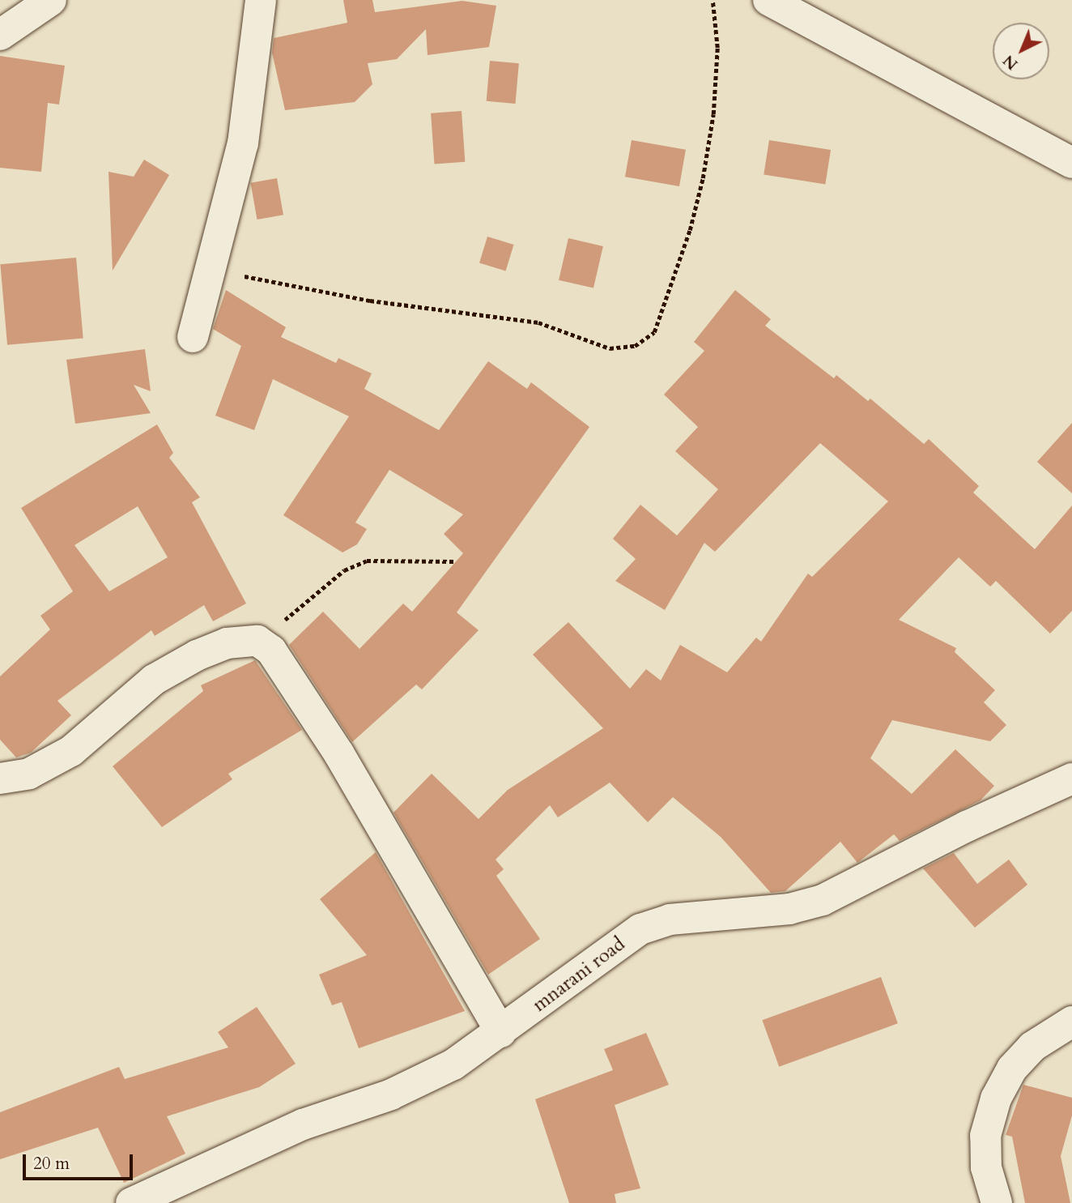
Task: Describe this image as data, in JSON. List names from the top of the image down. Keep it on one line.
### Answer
{"streets":{"street":["mnarani road"]},"scale_bar":"20 m","north":"bottom left"}
